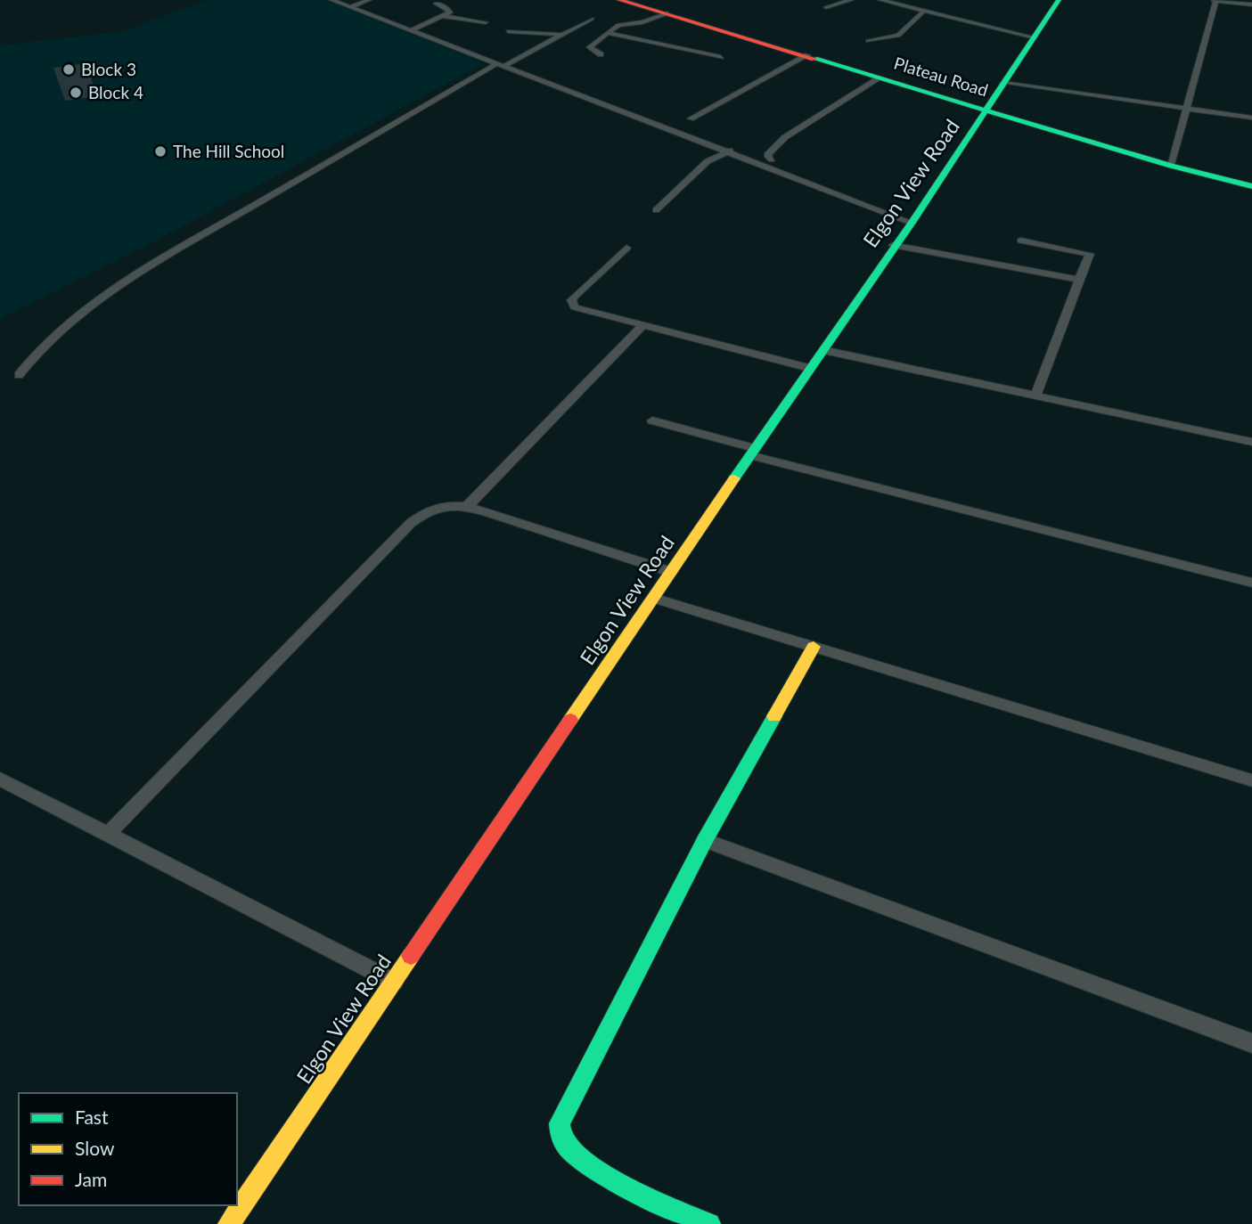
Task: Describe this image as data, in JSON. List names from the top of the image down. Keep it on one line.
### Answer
{"streets":{"street":["Plateau Road","Elgon View Road"]},"crossings":[["Plateau Road","Elgon View Road"]],"places":["Block 3","Block 4","The Hill School"],"legend":["Fast","Slow","Jam"]}
